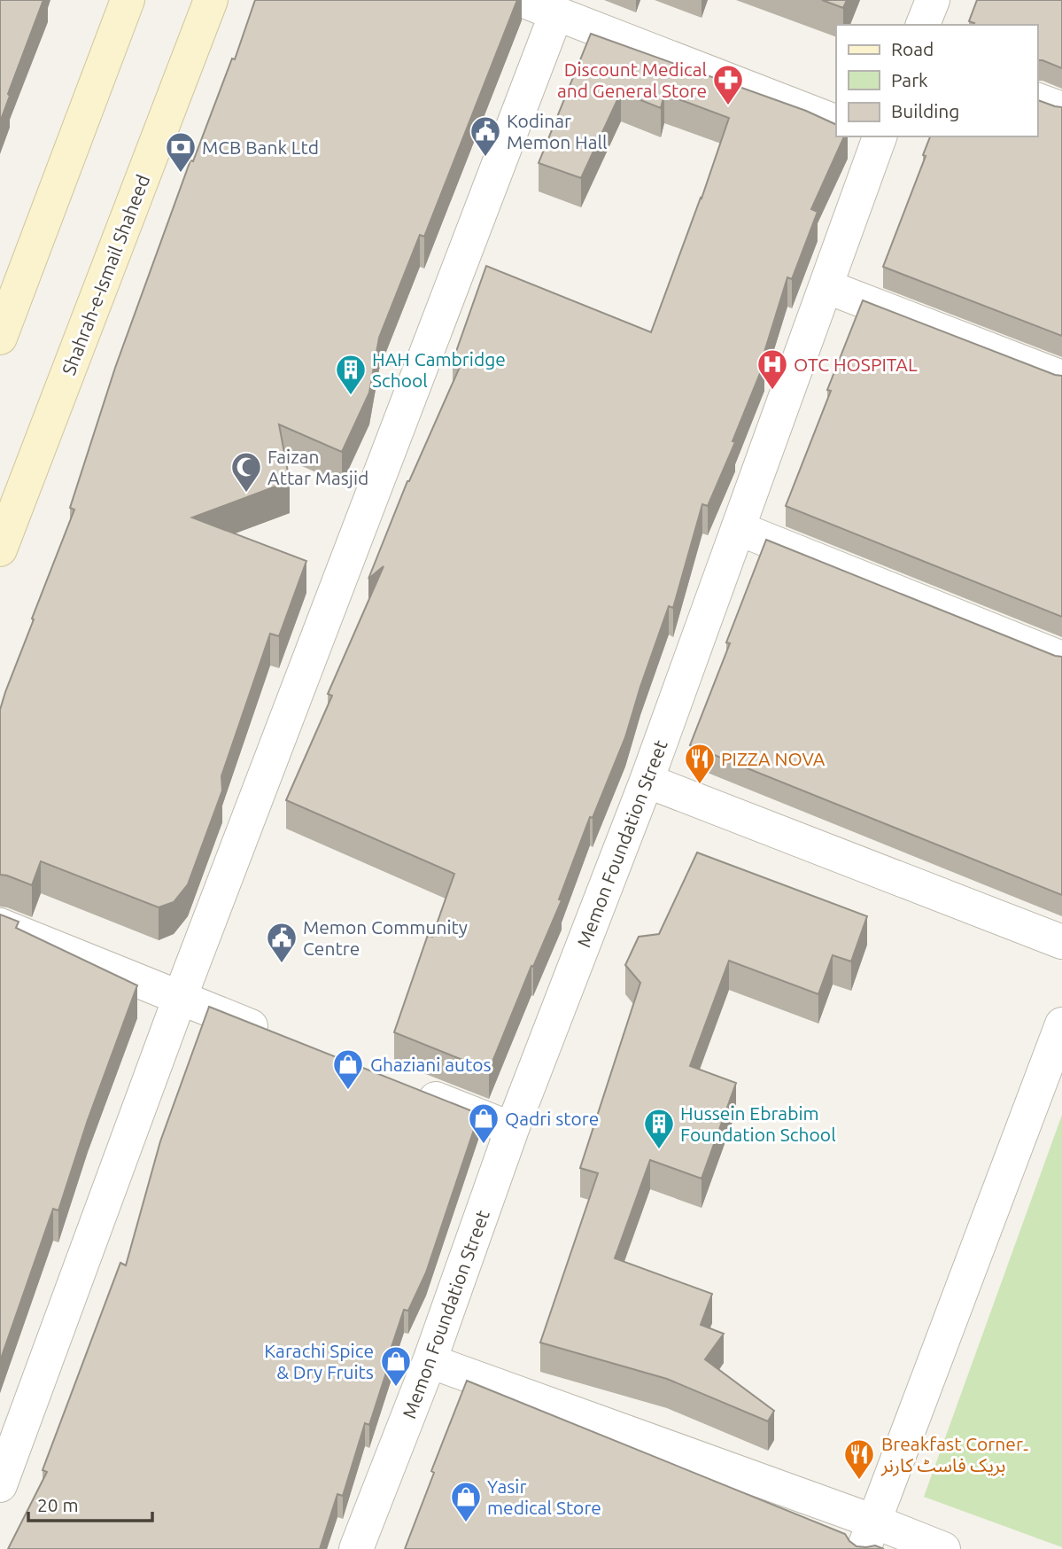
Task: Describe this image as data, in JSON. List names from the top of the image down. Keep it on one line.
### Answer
{"streets":{"main road":["Shahrah-e-Ismail Shaheed"],"street":["Memon Foundation Street"]},"places":{"pharmacy":["Discount Medical and General Store"],"public building":["Kodinar Memon Hall","Memon Community Centre"],"bank":["MCB Bank Ltd"],"hospital":["OTC HOSPITAL"],"building":["HAH Cambridge School","Hussein Ebrabim Foundation School"],"mosque":["Faizan Attar Masjid"],"restaurant":["PIZZA NOVA","Breakfast Corner۔ بریک فاسٹ کارنر"],"shop":["Ghaziani autos","Qadri store","Karachi Spice & Dry Fruits","Yasir medical Store"]},"legend":["Road","Park","Building"],"scale_bar":"20 m"}
